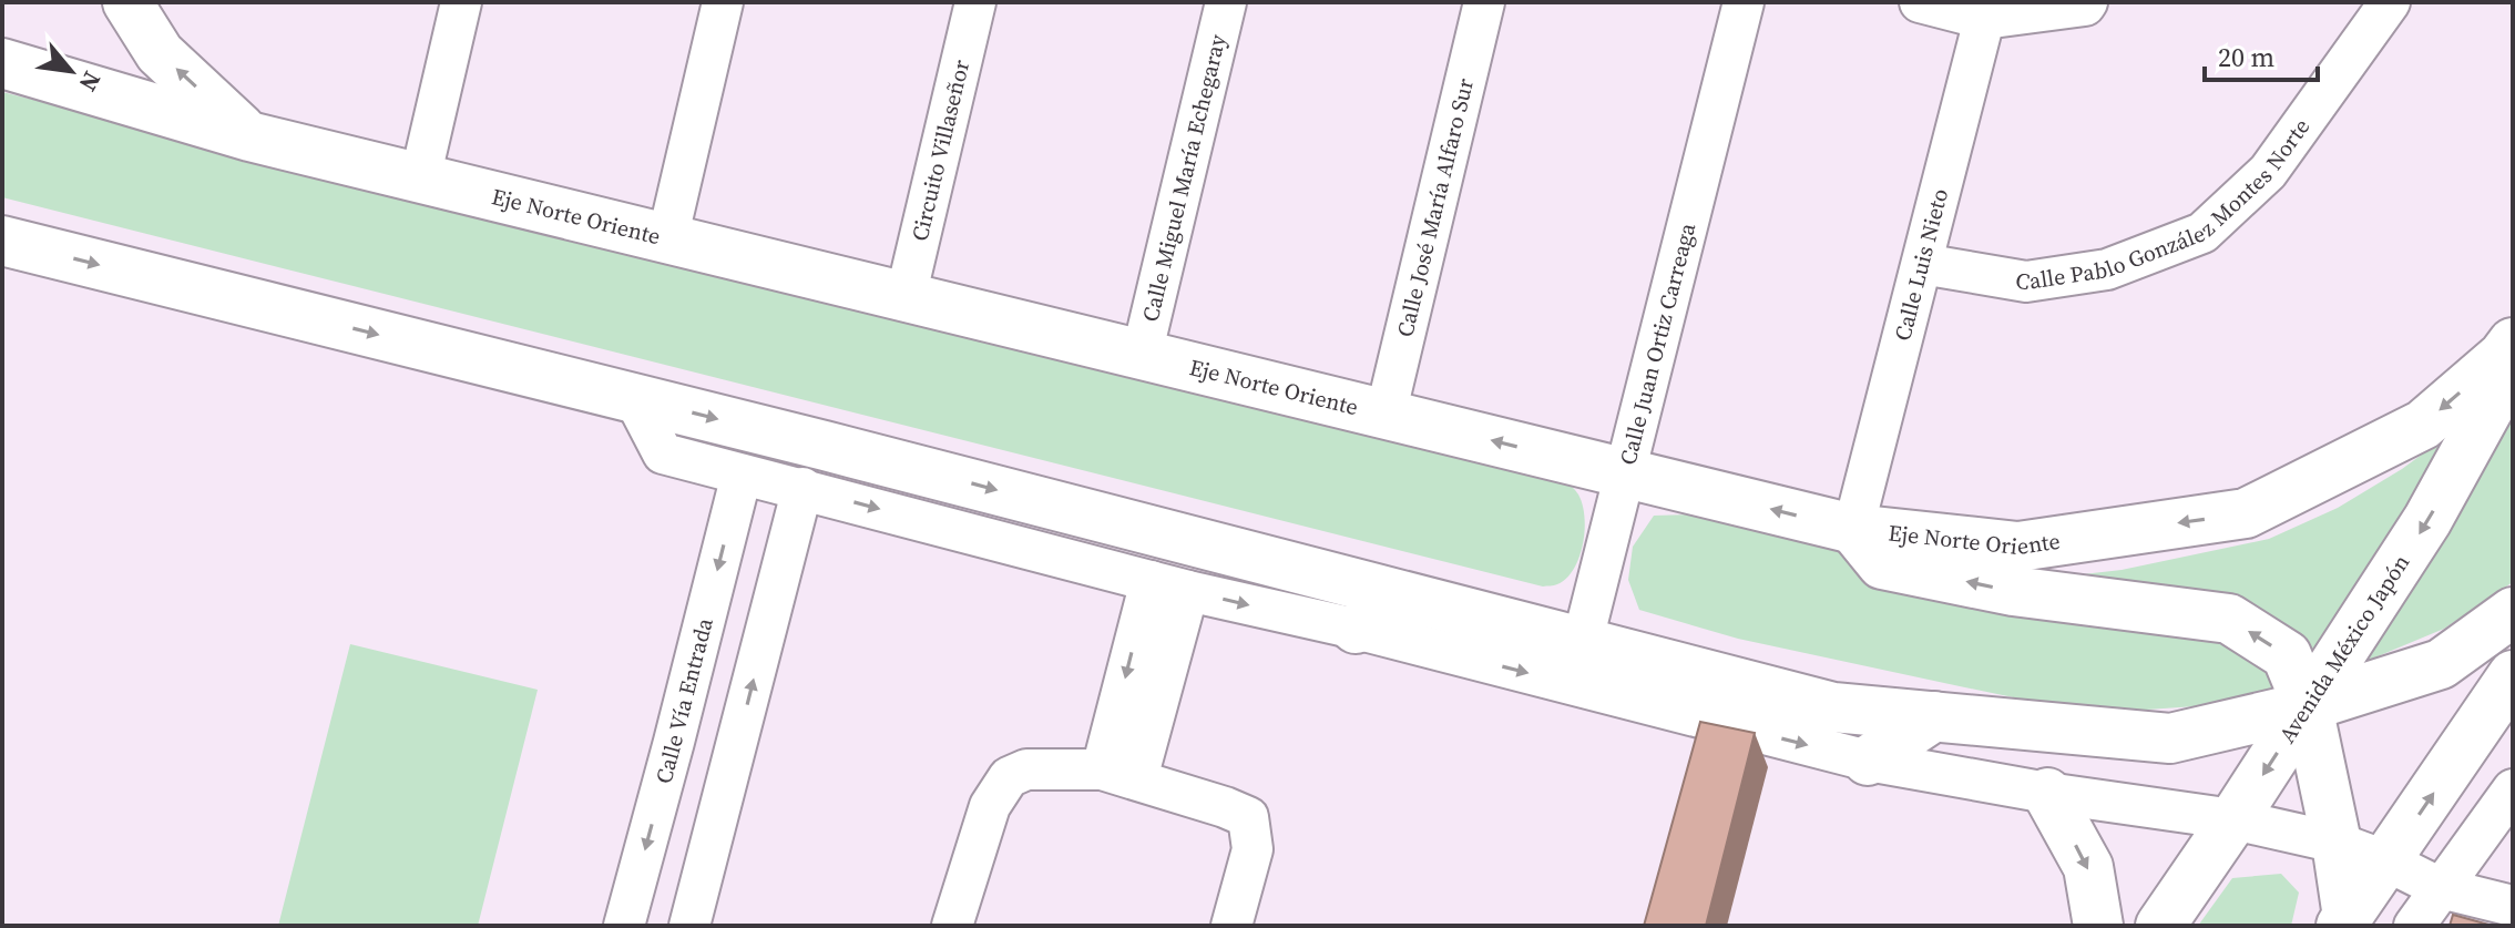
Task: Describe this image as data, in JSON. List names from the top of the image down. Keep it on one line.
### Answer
{"streets":{"main road":["Eje Norte Oriente","Avenida México Japón"],"street":["Circuito Villaseñor","Calle Miguel María Echegaray","Calle Pablo González Montes Norte","Calle José María Alfaro Sur","Calle Luis Nieto","Calle Juan Ortiz Carreaga","Calle Vía Entrada"]},"crossings":[["Circuito Villaseñor","Eje Norte Oriente"],["Calle Miguel María Echegaray","Eje Norte Oriente"],["Calle Pablo González Montes Norte","Calle Luis Nieto"],["Calle José María Alfaro Sur","Eje Norte Oriente"],["Eje Norte Oriente","Calle Luis Nieto"],["Eje Norte Oriente","Calle Juan Ortiz Carreaga"]],"scale_bar":"20 m","north":"bottom right"}
